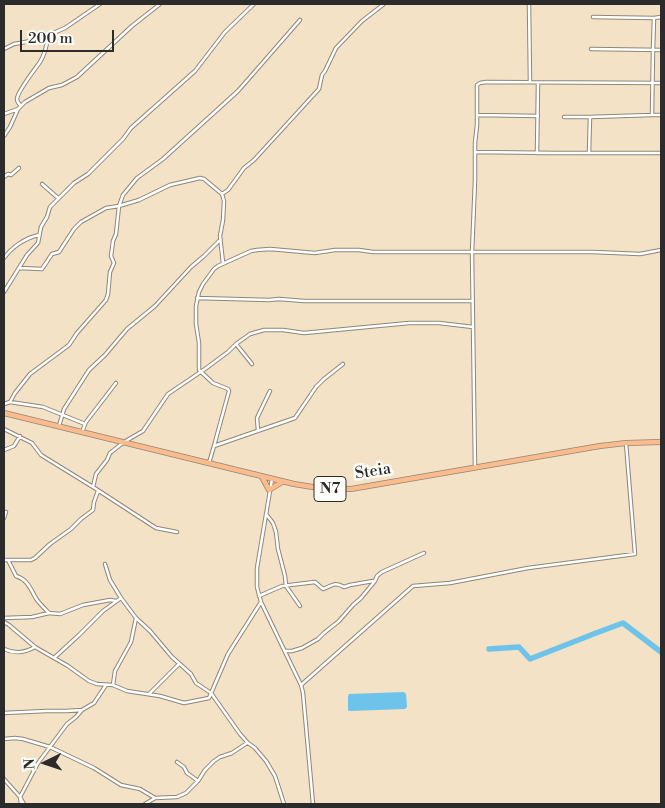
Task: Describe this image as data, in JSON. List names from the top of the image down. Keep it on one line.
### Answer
{"streets":{"main road":["Steia","N7"]},"scale_bar":"200 m","north":"left"}
